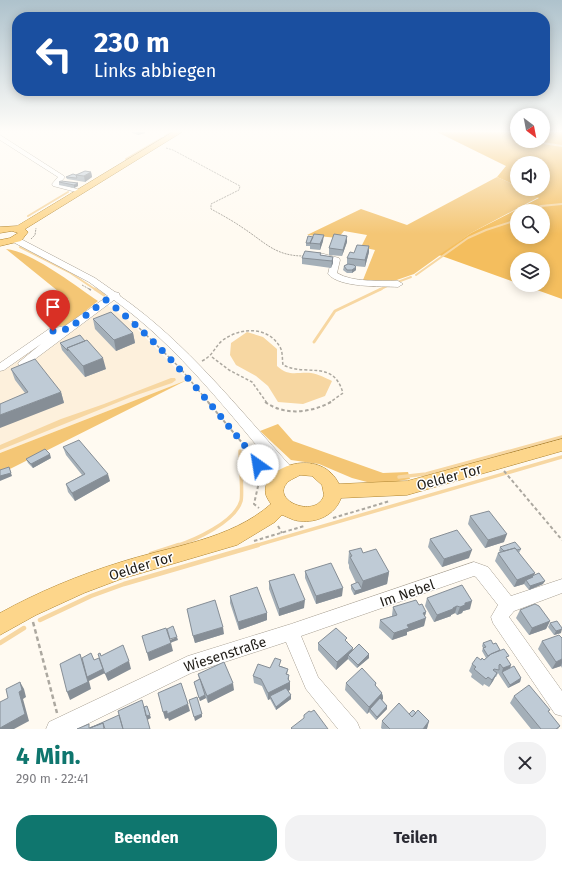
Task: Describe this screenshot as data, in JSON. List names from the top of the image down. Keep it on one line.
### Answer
{"streets":{"main road":["Oelder Tor"],"street":["Im Nebel","Wiesenstraße"]},"crossings":[["Im Nebel","Wiesenstraße"]],"north":"bottom right","page":{"turn":["230 m","Links abbiegen"],"heading":["4 Min.","290 m · 22:41"],"buttons":["Beenden","Teilen"]}}
